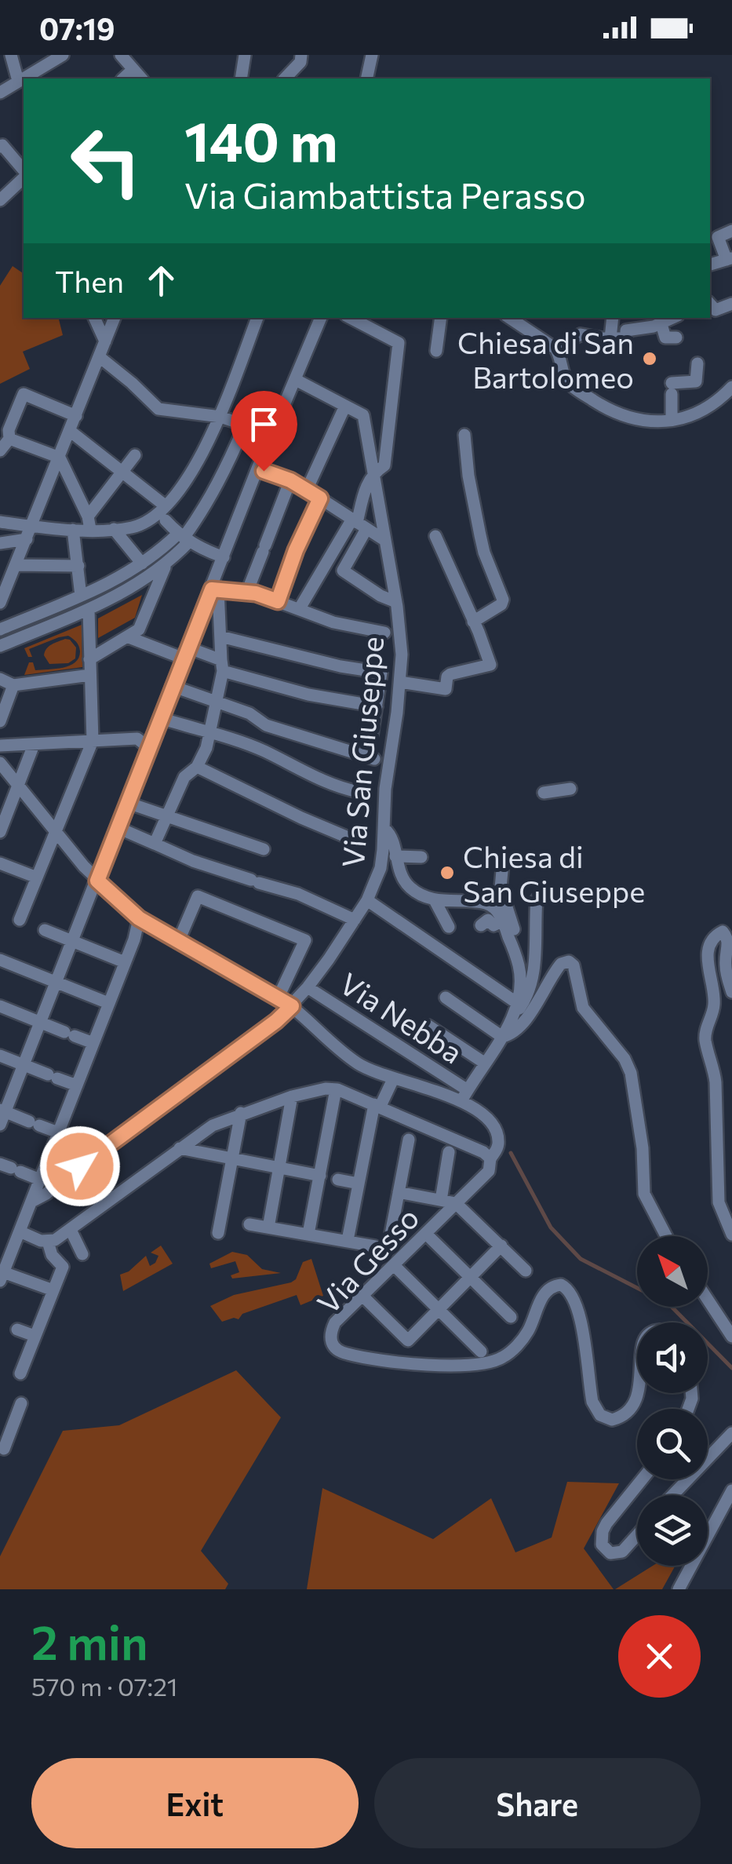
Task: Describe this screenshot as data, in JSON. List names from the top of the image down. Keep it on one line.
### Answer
{"streets":{"street":["Via San Giuseppe","Via Nebba","Via Gesso"]},"crossings":[["Via San Giuseppe","Via Nebba"]],"places":["Chiesa di San Bartolomeo","Chiesa di San Giuseppe"],"north":"top left","page":{"status":"07:19","turn":["140 m","Via Giambattista Perasso"],"then":"Then","heading":["2 min","570 m · 07:21"],"buttons":["Exit","Share"]}}
